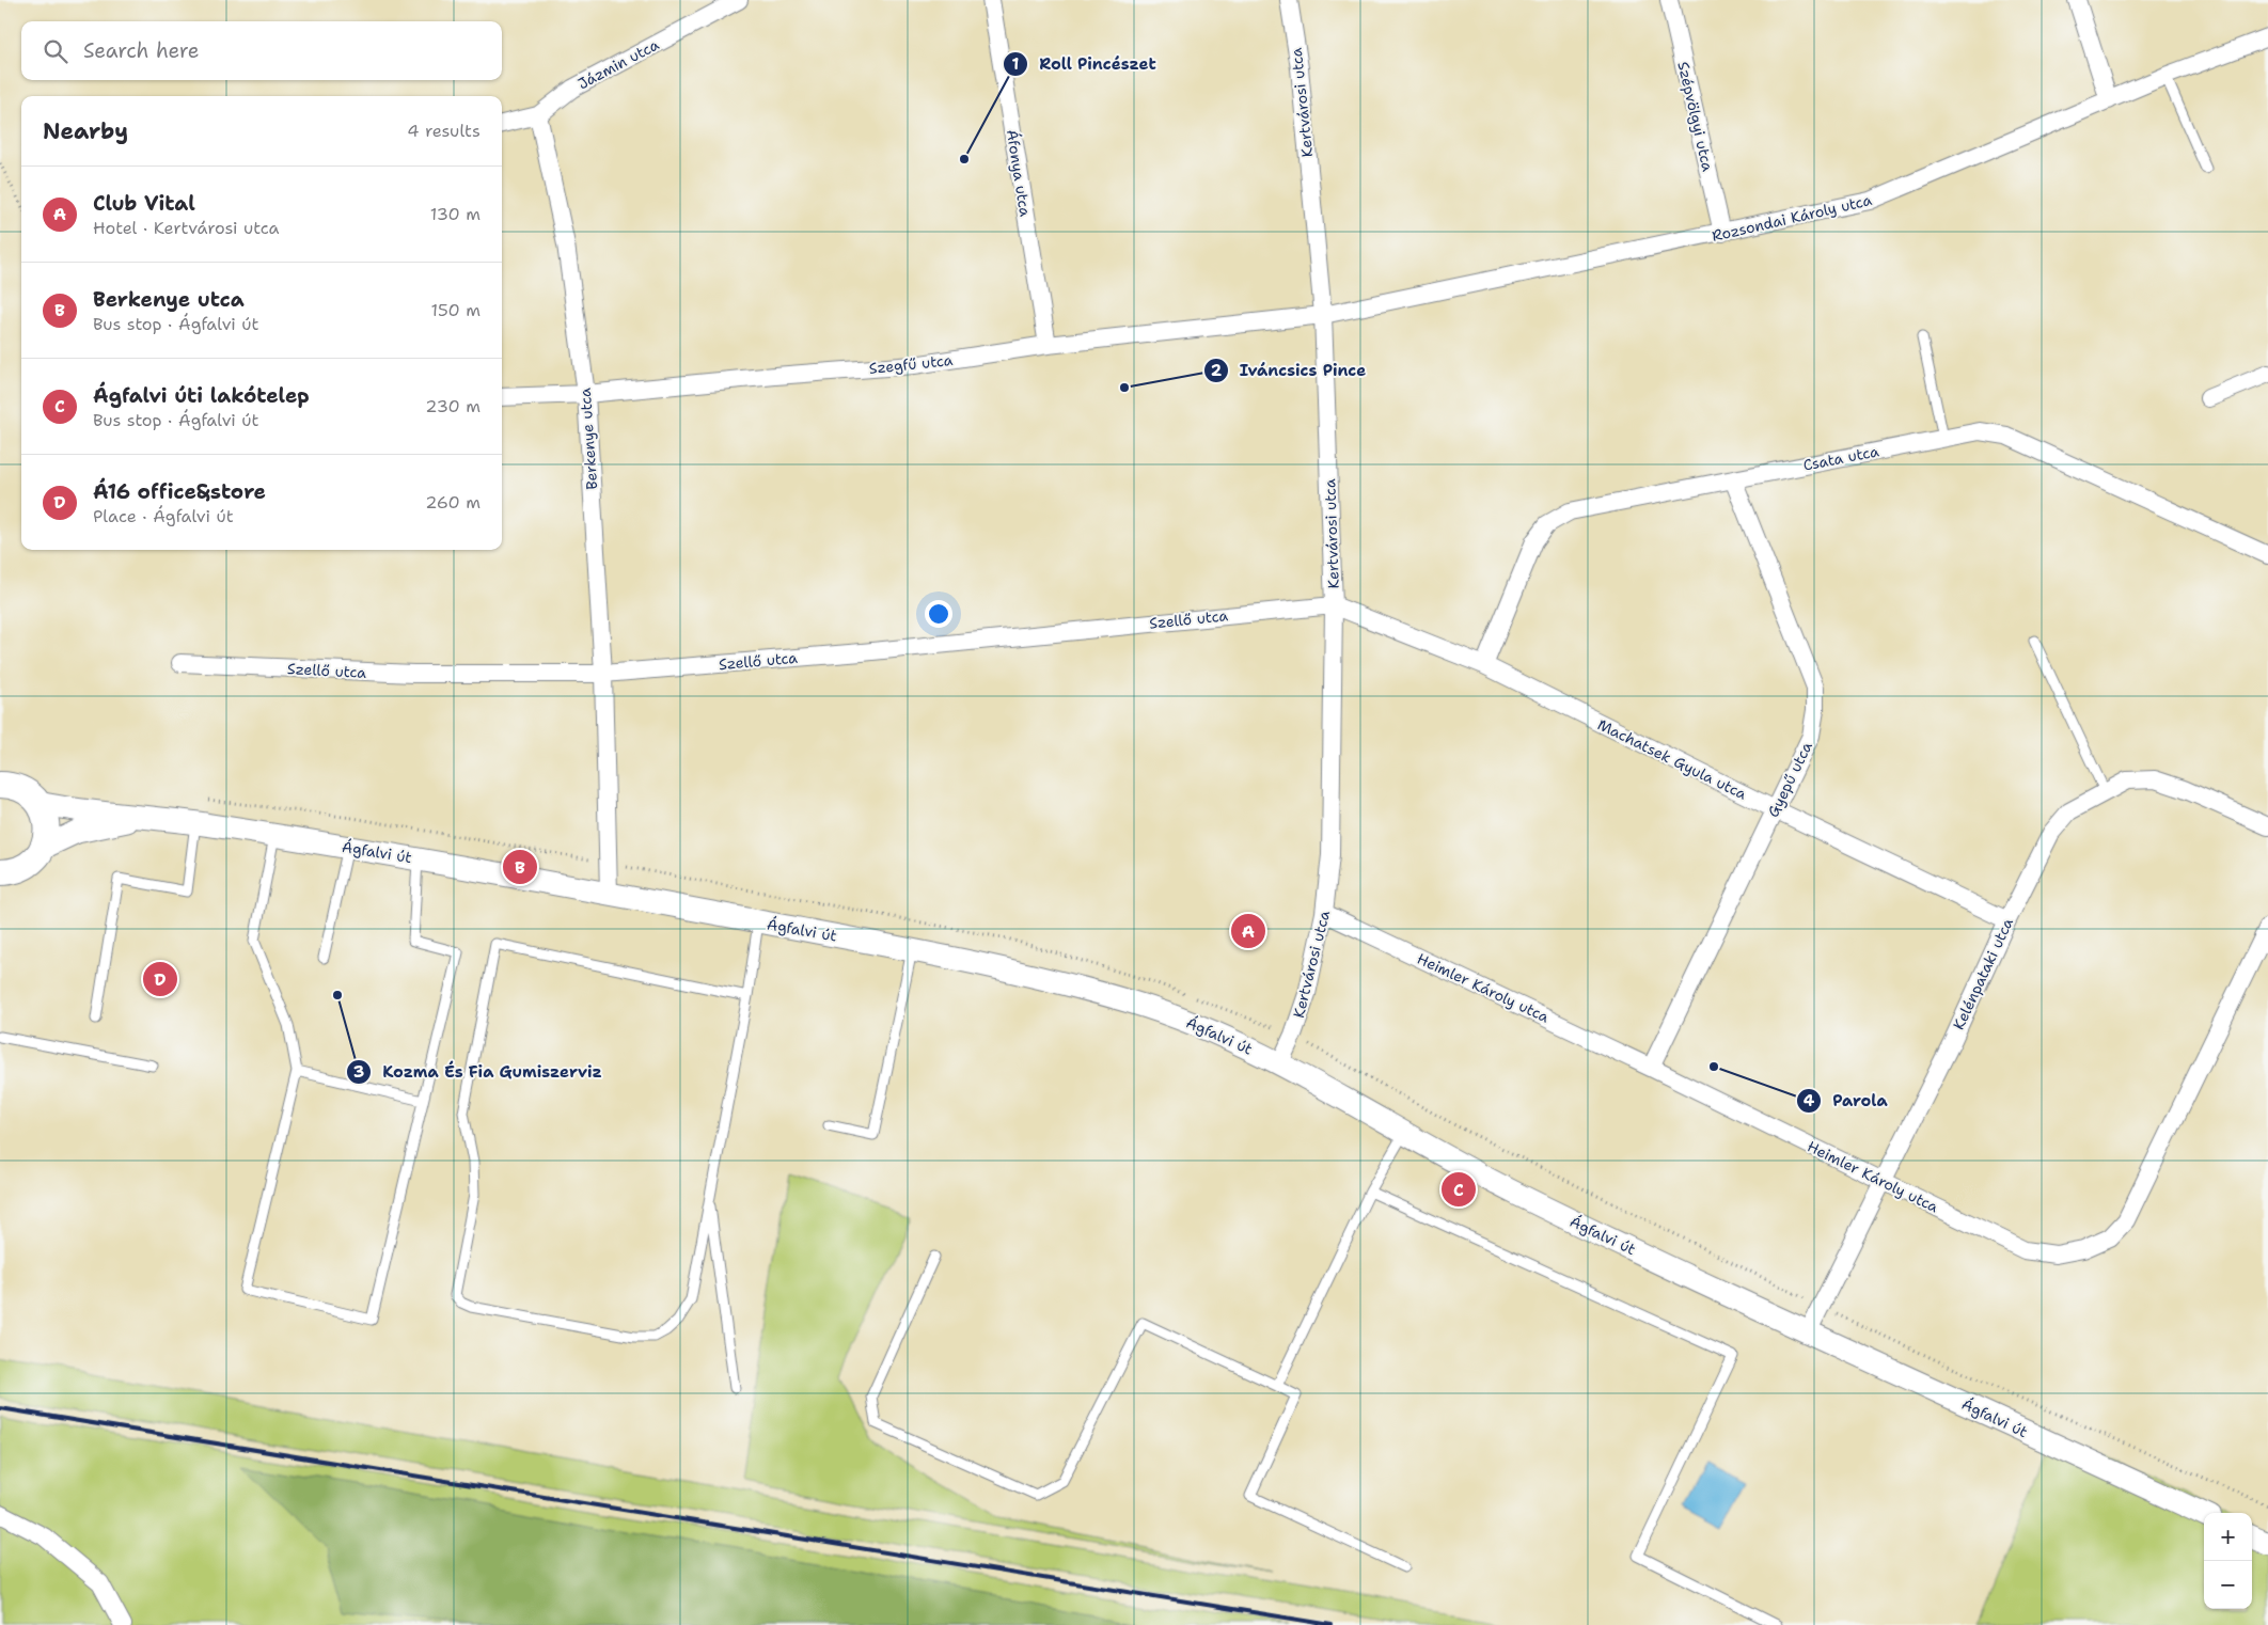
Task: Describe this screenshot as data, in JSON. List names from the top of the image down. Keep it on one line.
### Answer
{"streets":{"street":["Jázmin utca","Kertvárosi utca","Szépvölgyi utca","Áfonya utca","Rozsondai Károly utca","Szegfű utca","Berkenye utca","Csata utca","Szellő utca","Machatsek Gyula utca","Gyepű utca","Ágfalvi út","Kelénpataki utca","Heimler Károly utca"]},"crossings":[["Jázmin utca","Berkenye utca"],["Kertvárosi utca","Rozsondai Károly utca"],["Kertvárosi utca","Szegfű utca"],["Kertvárosi utca","Szellő utca"],["Kertvárosi utca","Machatsek Gyula utca"],["Kertvárosi utca","Ágfalvi út"],["Kertvárosi utca","Heimler Károly utca"],["Szépvölgyi utca","Rozsondai Károly utca"],["Áfonya utca","Szegfű utca"],["Rozsondai Károly utca","Szegfű utca"],["Szegfű utca","Berkenye utca"],["Berkenye utca","Szellő utca"],["Berkenye utca","Ágfalvi út"],["Csata utca","Machatsek Gyula utca"],["Csata utca","Gyepű utca"],["Szellő utca","Machatsek Gyula utca"],["Machatsek Gyula utca","Gyepű utca"],["Machatsek Gyula utca","Kelénpataki utca"],["Gyepű utca","Heimler Károly utca"],["Ágfalvi út","Kelénpataki utca"],["Kelénpataki utca","Heimler Károly utca"]],"places":["Roll Pincészet","Iváncsics Pince","Kozma És Fia Gumiszerviz","Parola"],"page":{"search":"Search here","heading":["Nearby","4 results"],"list":[{"mark":"A","name":"Club Vital","note":"Hotel · Kertvárosi utca","value":"130 m"},{"mark":"B","name":"Berkenye utca","note":"Bus stop · Ágfalvi út","value":"150 m"},{"mark":"C","name":"Ágfalvi úti lakótelep","note":"Bus stop · Ágfalvi út","value":"230 m"},{"mark":"D","name":"Á16 office&store","note":"Place · Ágfalvi út","value":"260 m"}],"pins":["B","A","D","C"],"map_buttons":["+","−"]}}
